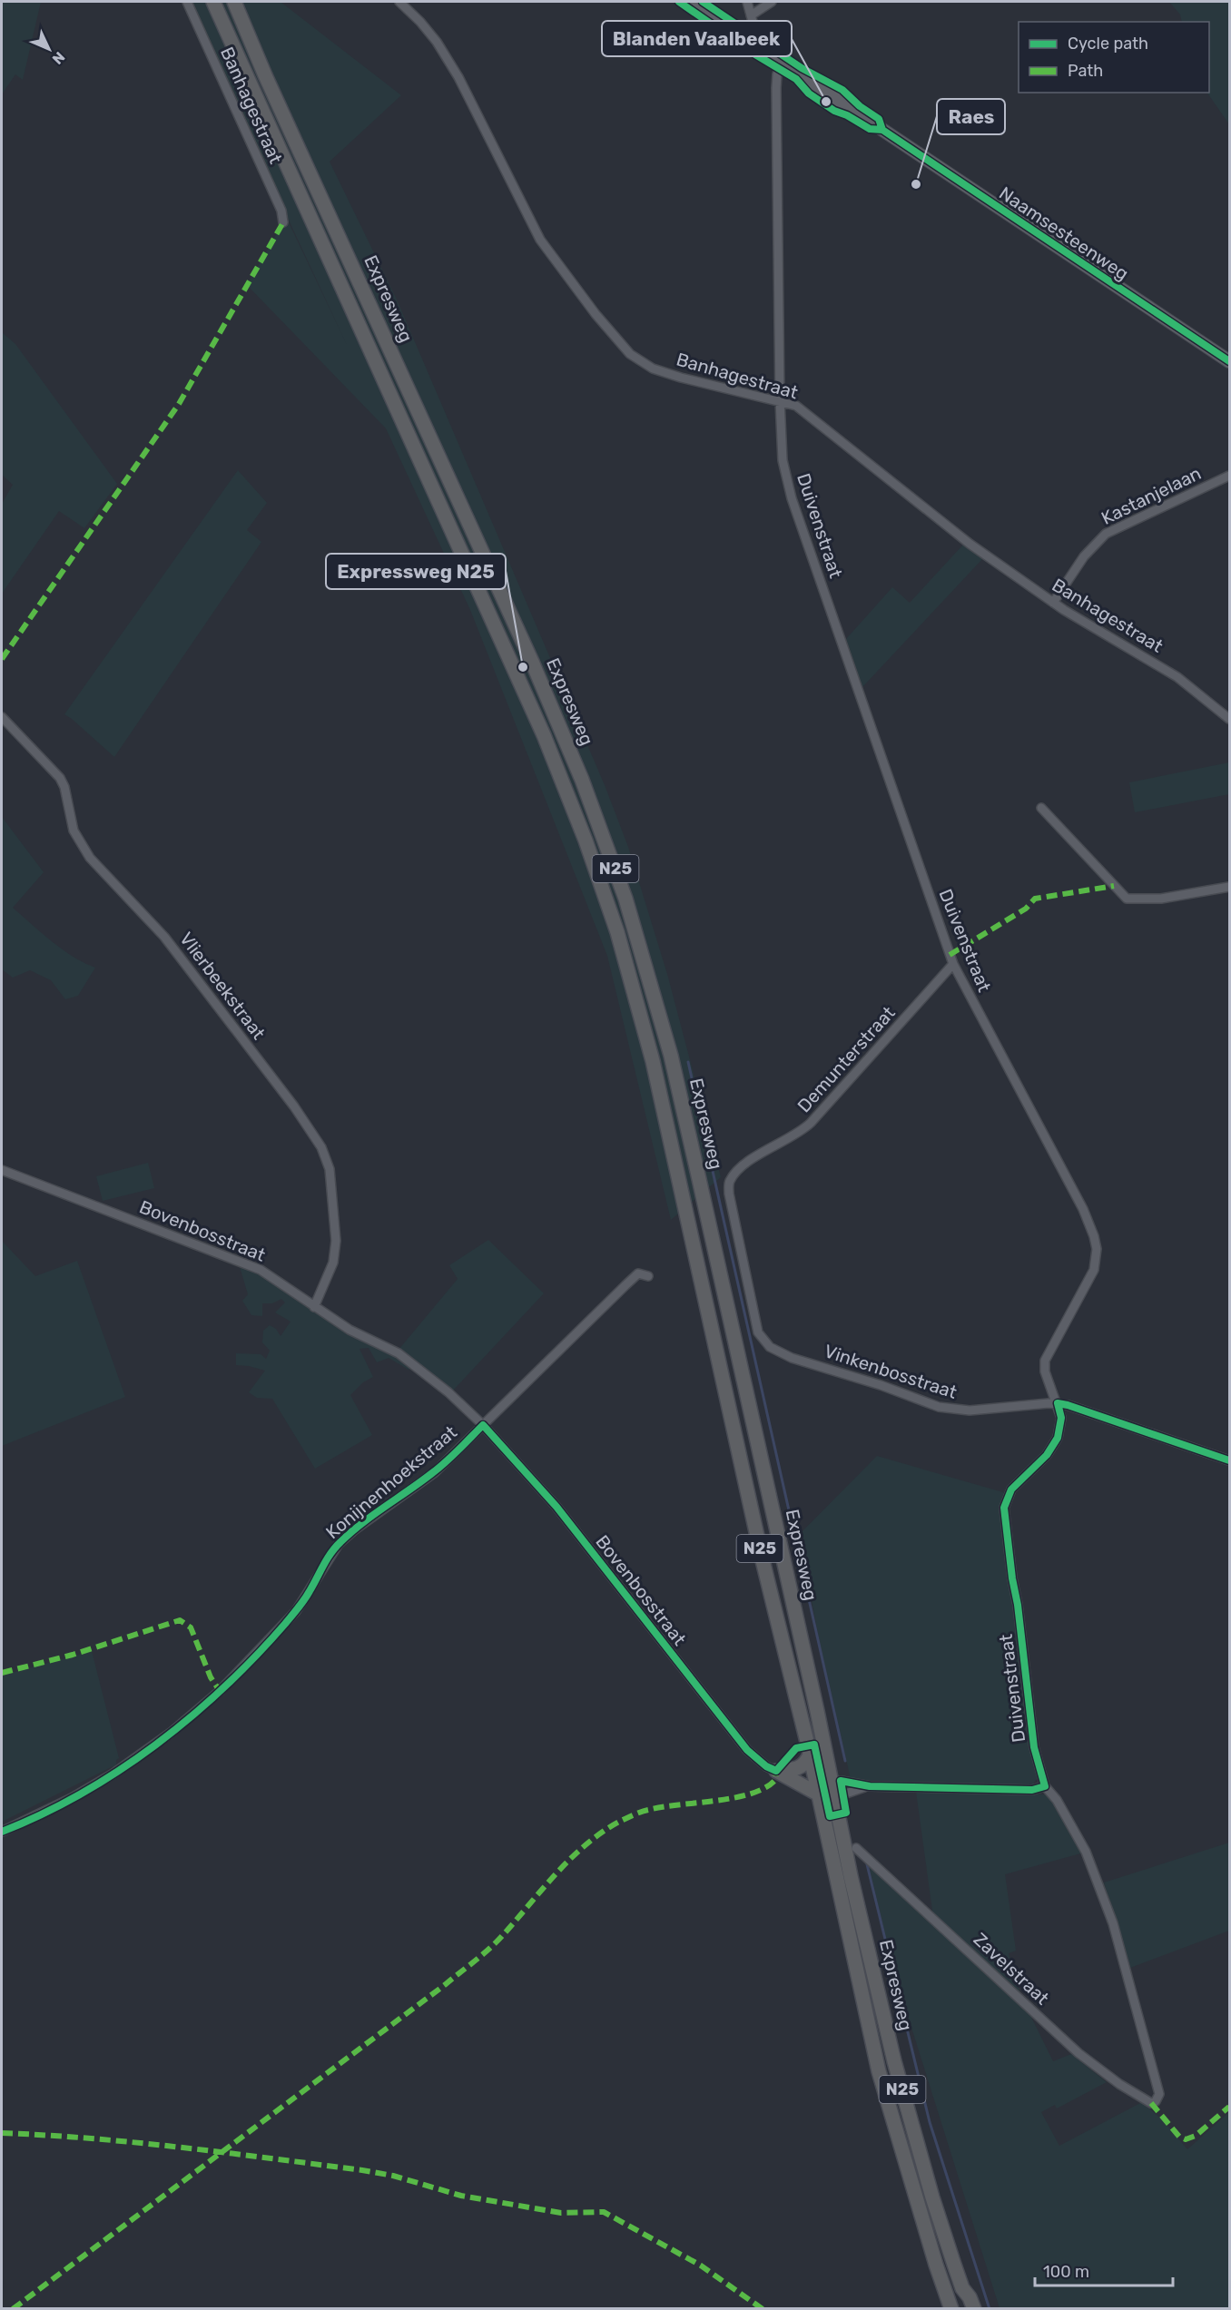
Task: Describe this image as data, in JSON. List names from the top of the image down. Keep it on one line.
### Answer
{"streets":{"highway":["Expresweg","N25"],"main road":["Naamsesteenweg"],"street":["Banhagestraat","Kastanjelaan","Duivenstraat","Vlierbeekstraat","Demunterstraat","Bovenbosstraat","Vinkenbosstraat","Konijnenhoekstraat","Zavelstraat"]},"crossings":[["Banhagestraat","Kastanjelaan"],["Banhagestraat","Duivenstraat"],["Naamsesteenweg","Duivenstraat"],["Duivenstraat","Demunterstraat"],["Duivenstraat","Vinkenbosstraat"],["Duivenstraat","Zavelstraat"],["Vlierbeekstraat","Bovenbosstraat"],["Demunterstraat","Vinkenbosstraat"],["Bovenbosstraat","Konijnenhoekstraat"]],"places":["Blanden Vaalbeek","Raes","Expressweg N25"],"legend":["Cycle path","Path"],"scale_bar":"100 m","north":"bottom right"}
